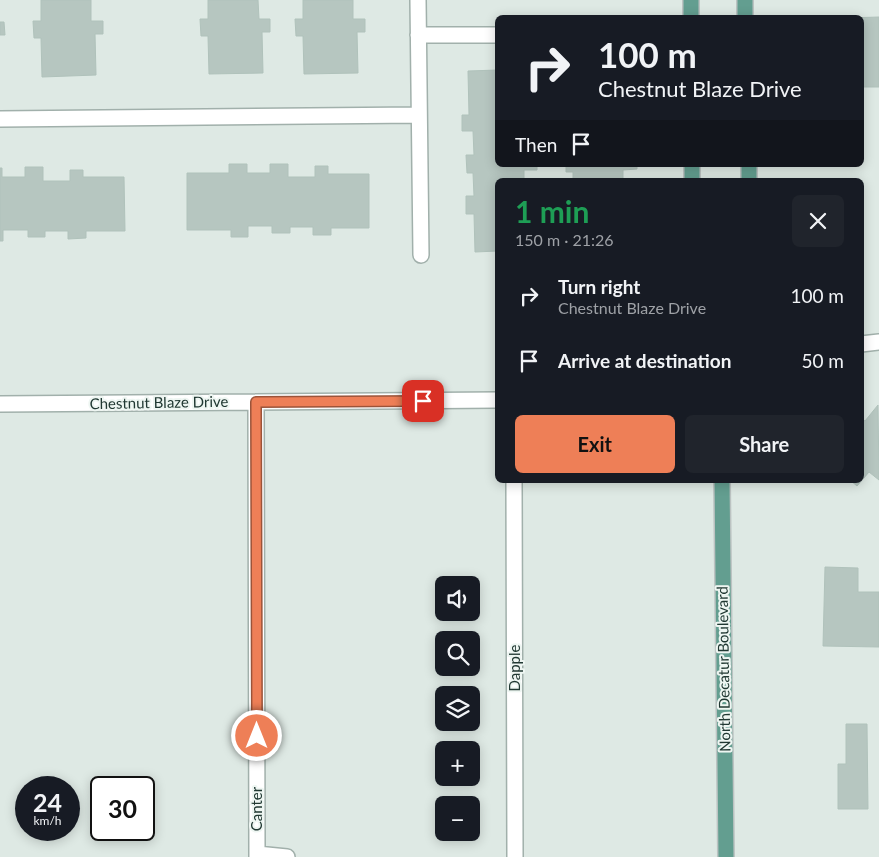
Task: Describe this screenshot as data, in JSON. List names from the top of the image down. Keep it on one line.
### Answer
{"streets":{"main road":["North Decatur Boulevard"],"street":["Chestnut Blaze Drive","Dapple","Canter"]},"crossings":[["Chestnut Blaze Drive","Canter"]],"page":{"turn":["100 m","Chestnut Blaze Drive"],"then":"Then","heading":["1 min","150 m · 21:26"],"list":[{"name":"Turn right","note":"Chestnut Blaze Drive","value":"100 m"},{"name":"Arrive at destination","value":"50 m"}],"buttons":["Exit","Share"],"map_buttons":["+","−"],"speed":"24 km/h","limit":"30"}}
